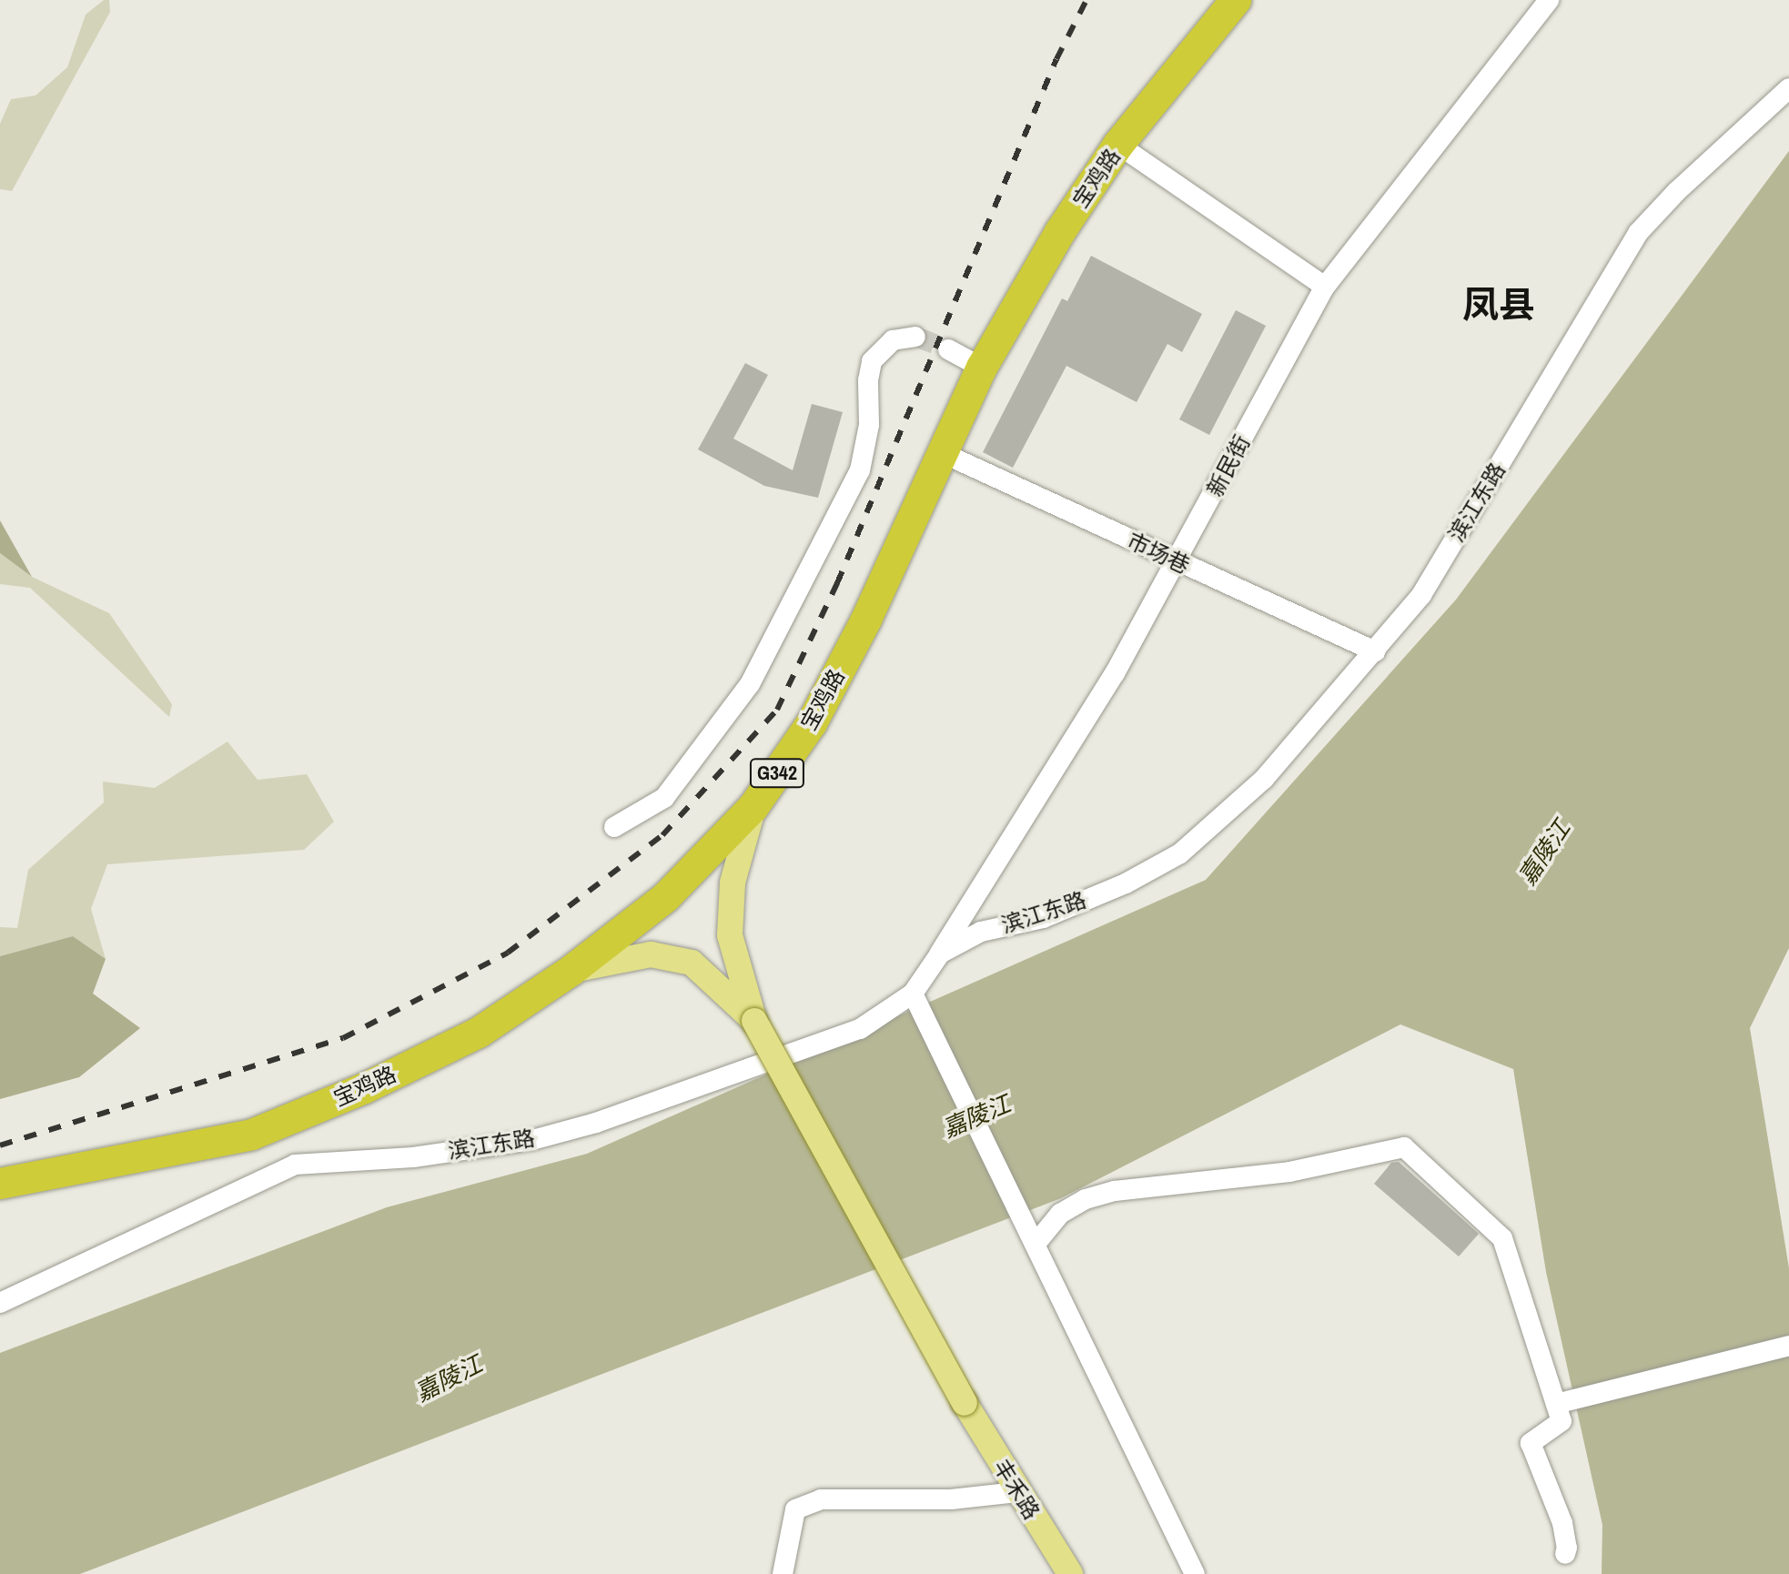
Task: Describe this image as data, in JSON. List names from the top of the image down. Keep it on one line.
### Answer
{"streets":{"highway":["宝鸡路","G342"],"main road":["丰禾路"],"street":["新民街","滨江东路","市场巷"]},"crossings":[["宝鸡路","市场巷"],["新民街","滨江东路"],["新民街","市场巷"],["滨江东路","市场巷"]],"districts":["凤县"],"water":["嘉陵江"]}
